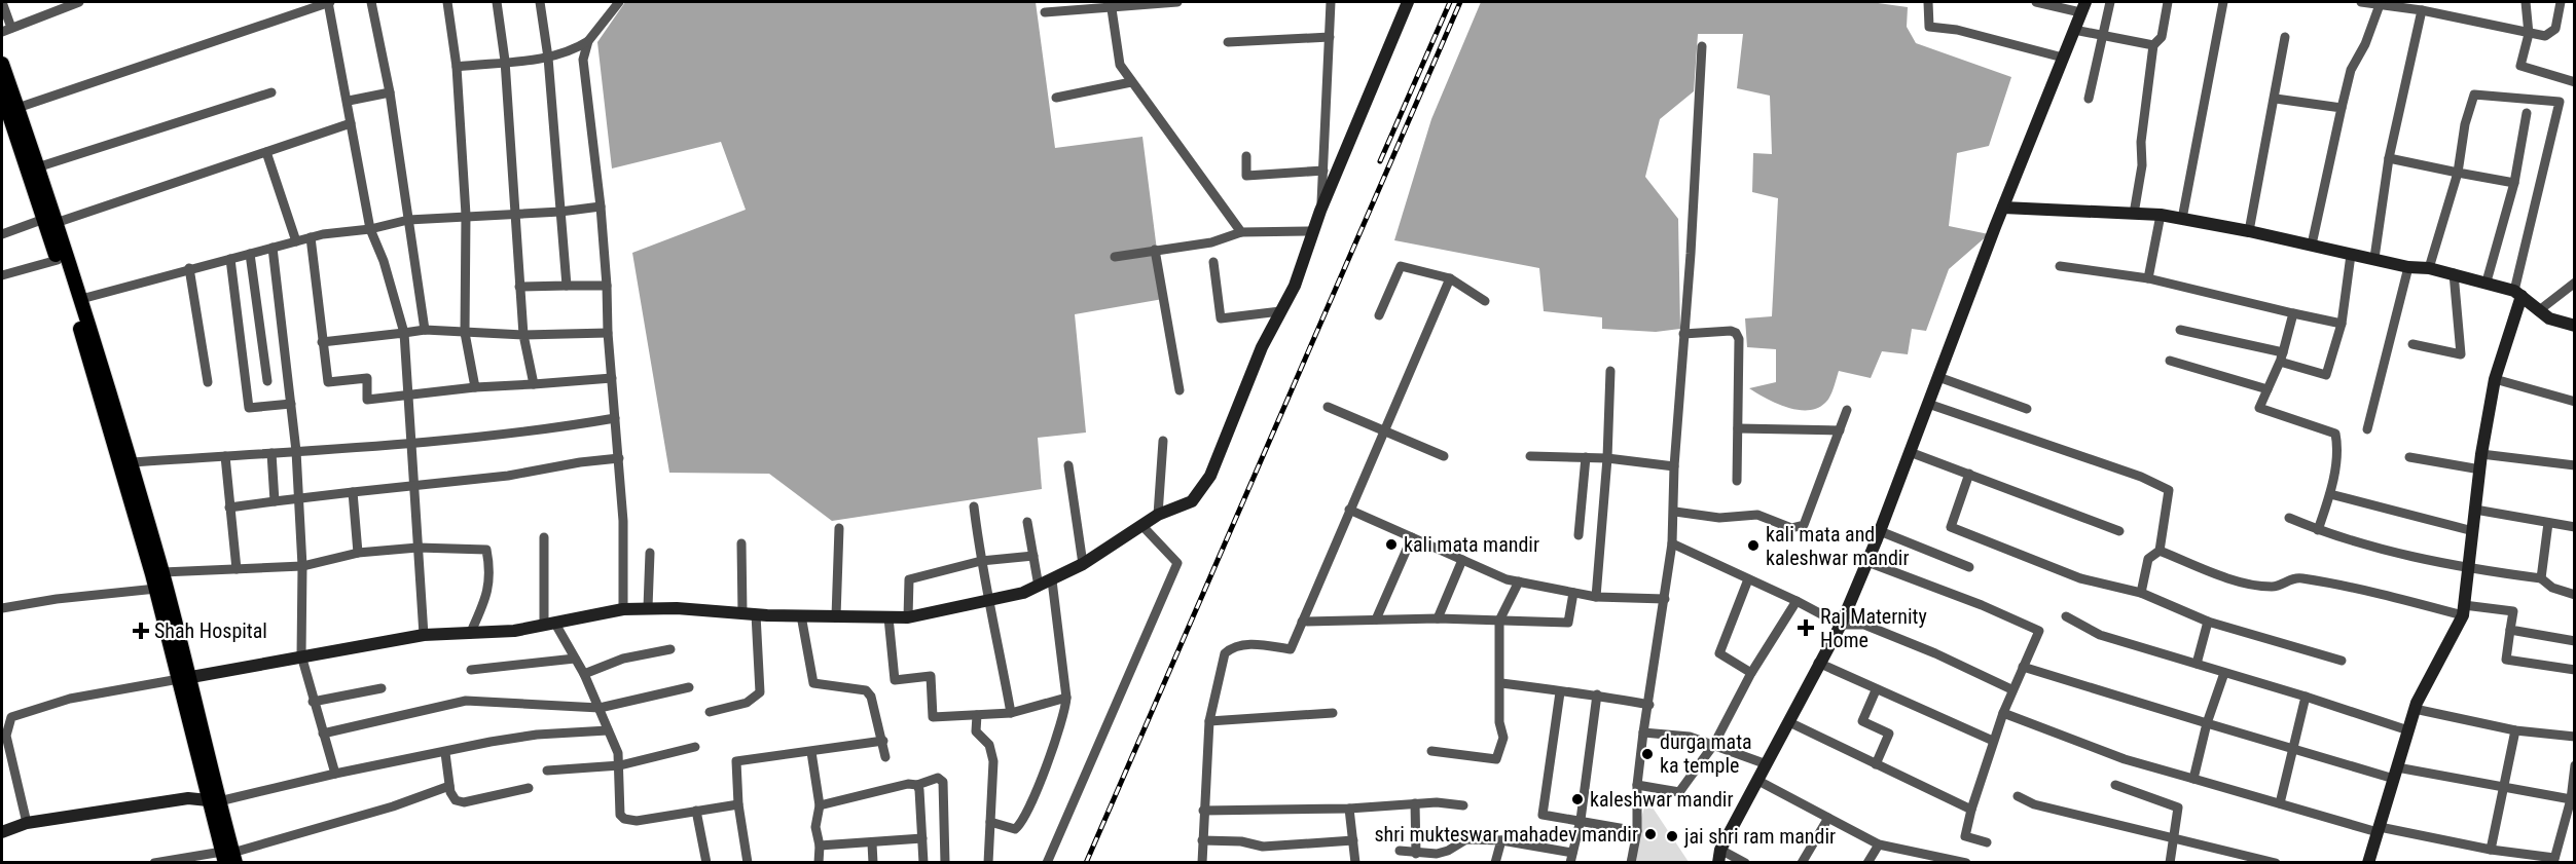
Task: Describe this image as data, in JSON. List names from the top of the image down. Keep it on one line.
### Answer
{"places":{"other":["kali mata mandir","kali mata and kaleshwar mandir","durga mata ka temple","kaleshwar mandir","shri mukteswar mahadev mandir","jai shri ram mandir"],"health":["Raj Maternity Home","Shah Hospital"]}}
